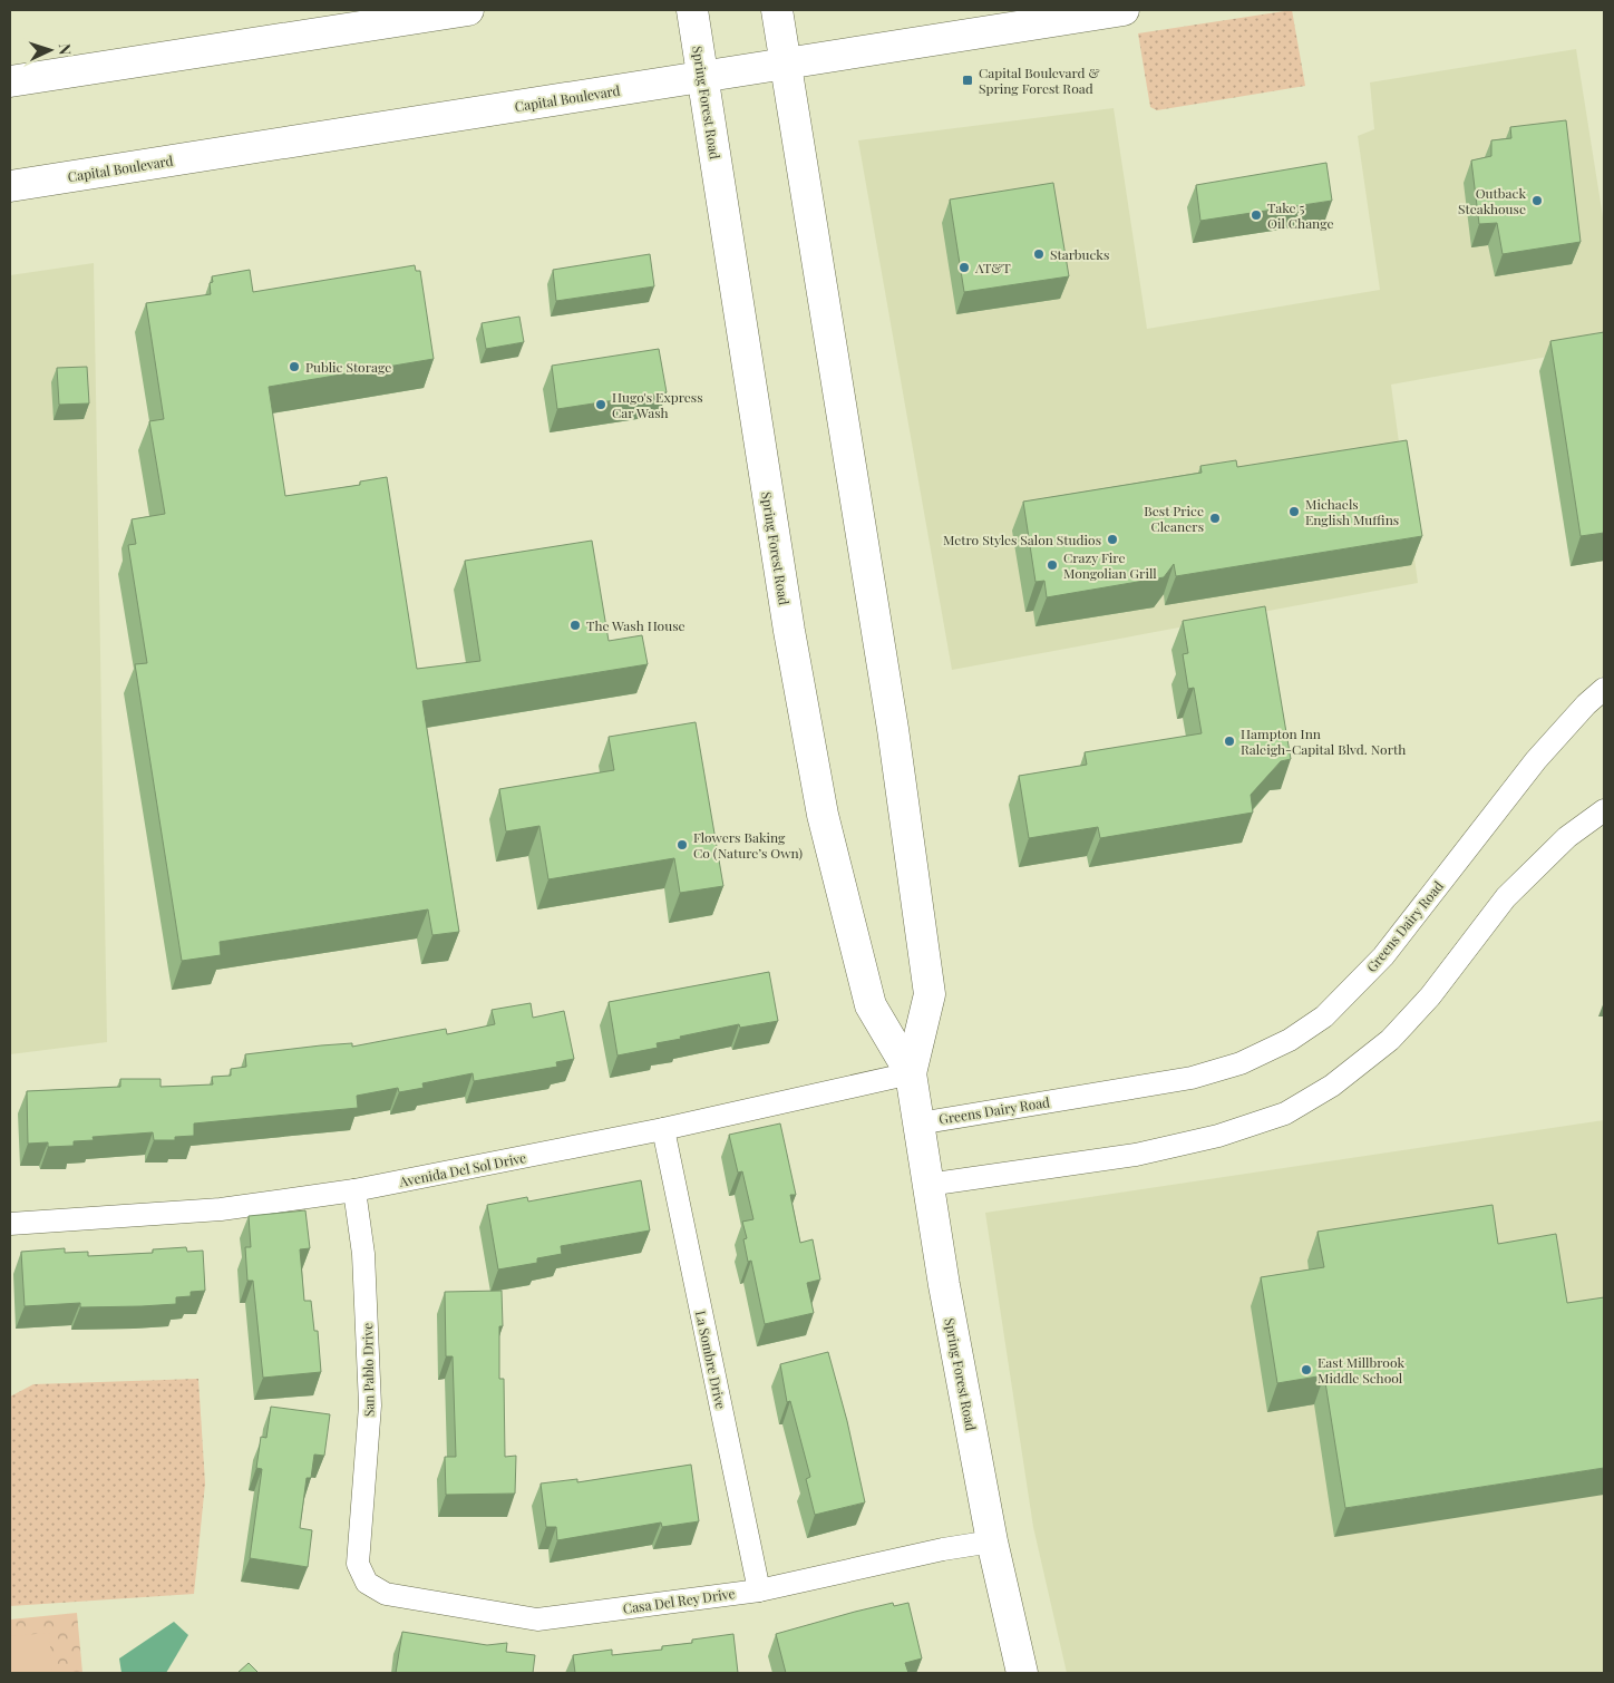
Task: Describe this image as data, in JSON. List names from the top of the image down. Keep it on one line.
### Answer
{"streets":{"main road":["Capital Boulevard","Spring Forest Road"],"street":["Greens Dairy Road","Avenida Del Sol Drive","La Sombre Drive","San Pablo Drive","Casa Del Rey Drive"]},"crossings":[["Capital Boulevard","Spring Forest Road"],["Spring Forest Road","Greens Dairy Road"],["Spring Forest Road","Avenida Del Sol Drive"],["Spring Forest Road","Casa Del Rey Drive"],["Avenida Del Sol Drive","La Sombre Drive"],["Avenida Del Sol Drive","San Pablo Drive"],["La Sombre Drive","Casa Del Rey Drive"],["San Pablo Drive","Casa Del Rey Drive"]],"places":{"transit":["Capital Boulevard & Spring Forest Road"],"other":["Outback Steakhouse","Take 5 Oil Change","Starbucks","AT&T","Public Storage","Hugo's Express Car Wash","Michaels English Muffins","Best Price Cleaners","Metro Styles Salon Studios","Crazy Fire Mongolian Grill","The Wash House","Hampton Inn Raleigh-Capital Blvd. North","Flowers Baking Co (Nature’s Own)","East Millbrook Middle School"]},"north":"right"}
